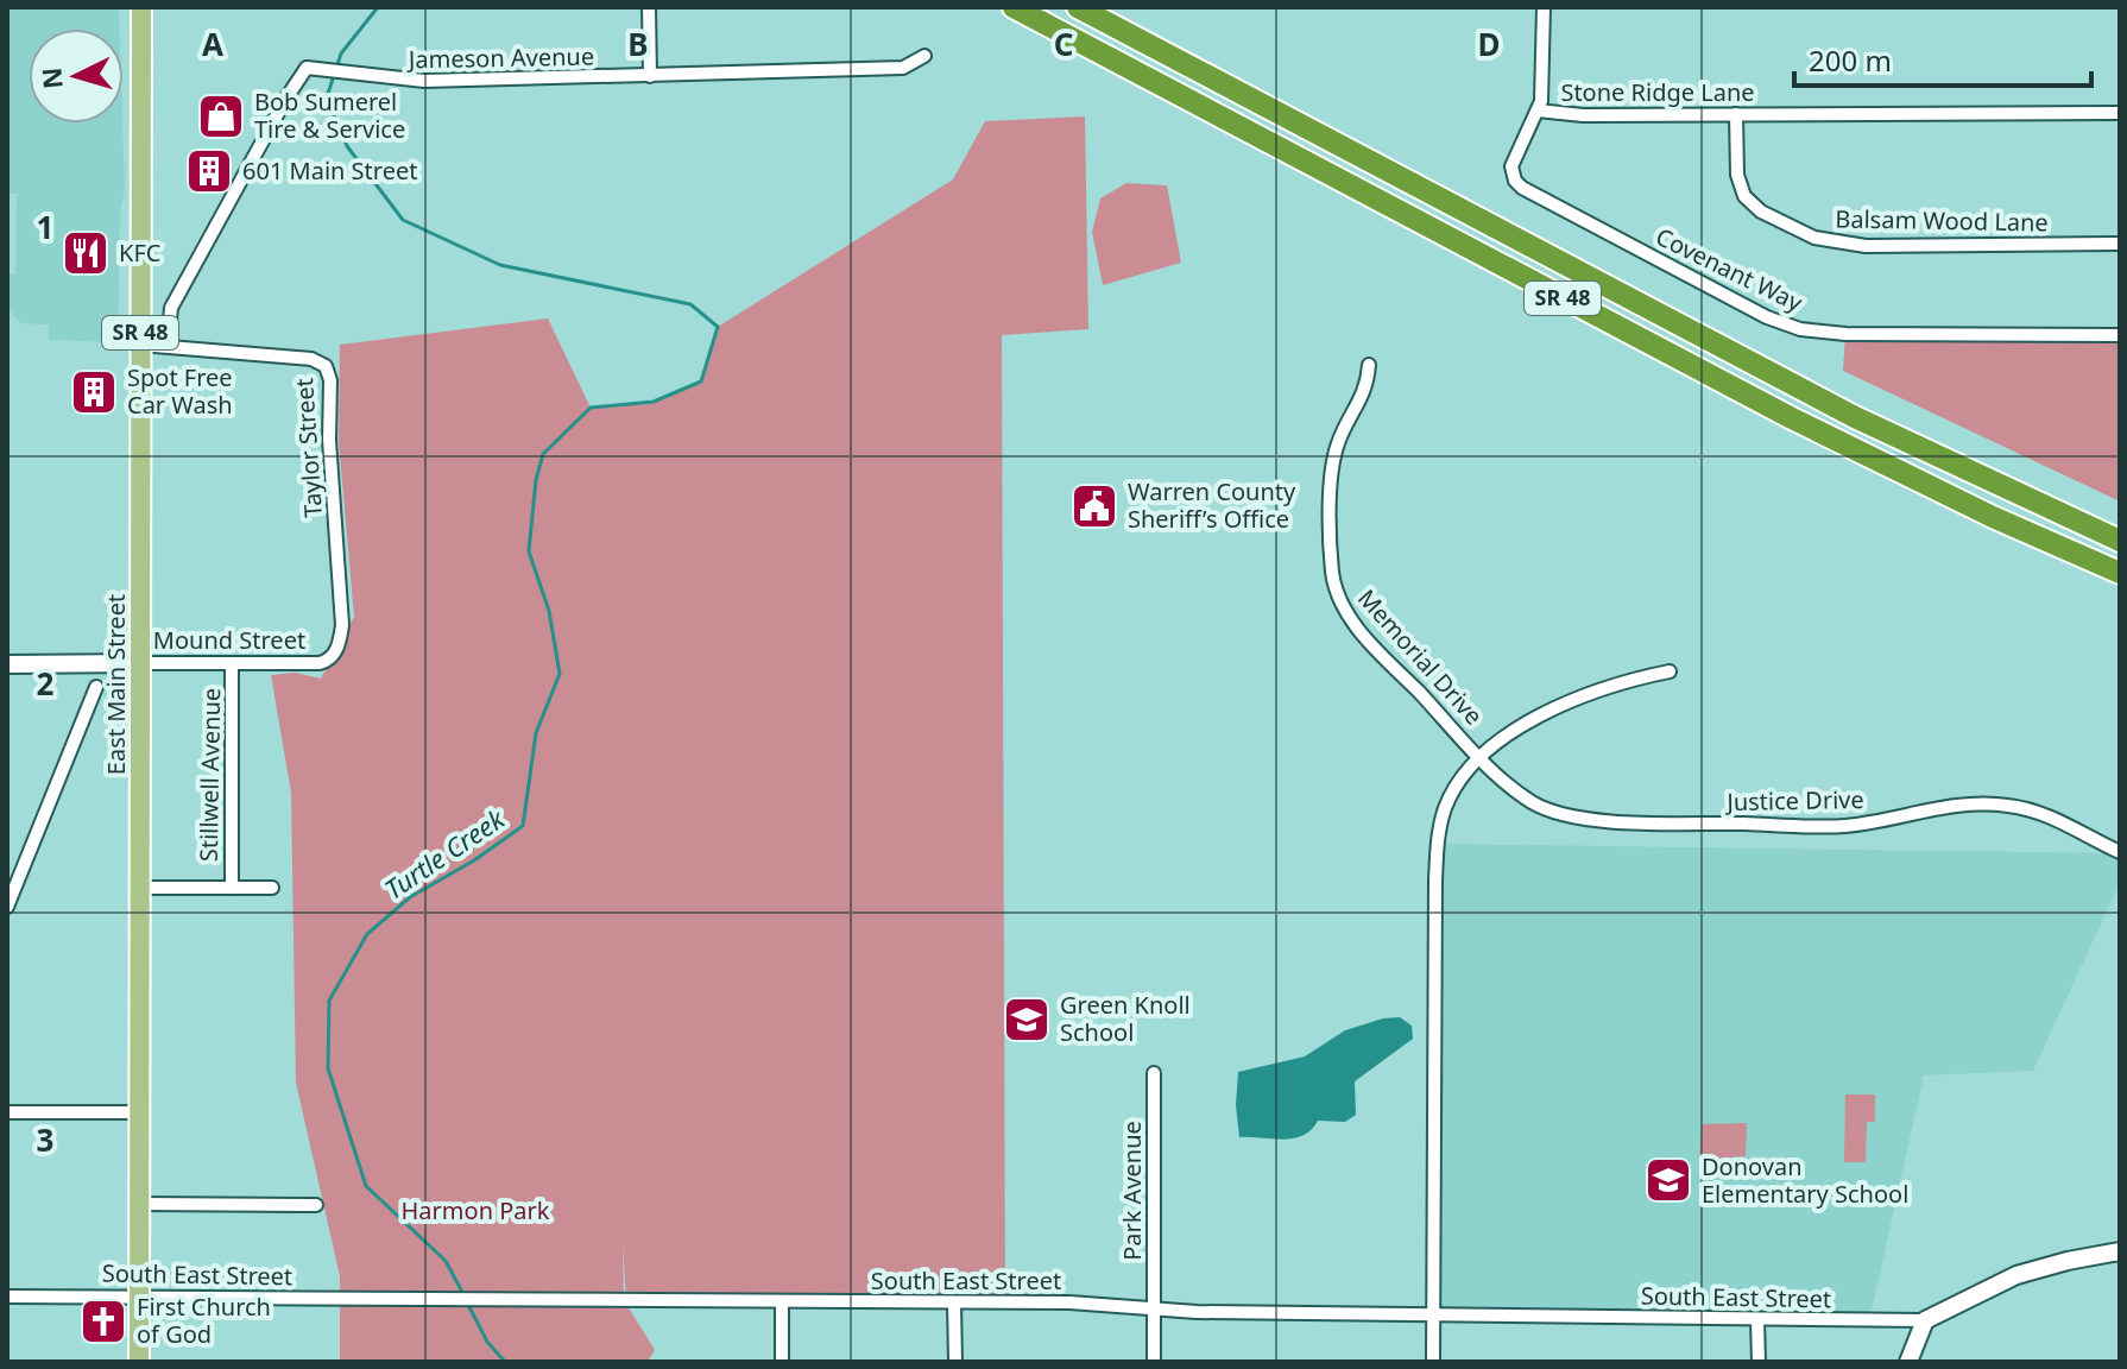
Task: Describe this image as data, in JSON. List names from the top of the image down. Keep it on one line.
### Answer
{"streets":{"highway":["SR 48"],"main road":["East Main Street"],"street":["Jameson Avenue","Stone Ridge Lane","Balsam Wood Lane","Covenant Way","Taylor Street","Mound Street","Memorial Drive","Stillwell Avenue","Justice Drive","Park Avenue","South East Street"]},"crossings":[["Jameson Avenue","Taylor Street"],["Stone Ridge Lane","Balsam Wood Lane"],["Stone Ridge Lane","Covenant Way"],["Taylor Street","Mound Street"],["Taylor Street","East Main Street"],["Mound Street","East Main Street"],["Mound Street","Stillwell Avenue"],["Memorial Drive","Justice Drive"],["East Main Street","South East Street"],["Park Avenue","South East Street"]],"water":["Turtle Creek"],"parks":["Harmon Park"],"places":{"shop":["Bob Sumerel Tire & Service"],"building":["601 Main Street","Spot Free Car Wash"],"restaurant":["KFC"],"public building":["Warren County Sheriff’s Office"],"school or university":["Green Knoll School","Donovan Elementary School"],"church":["First Church of God"]},"scale_bar":"200 m","north":"left","grid":{"columns":["A","B","C","D"],"rows":["1","2","3"]}}
